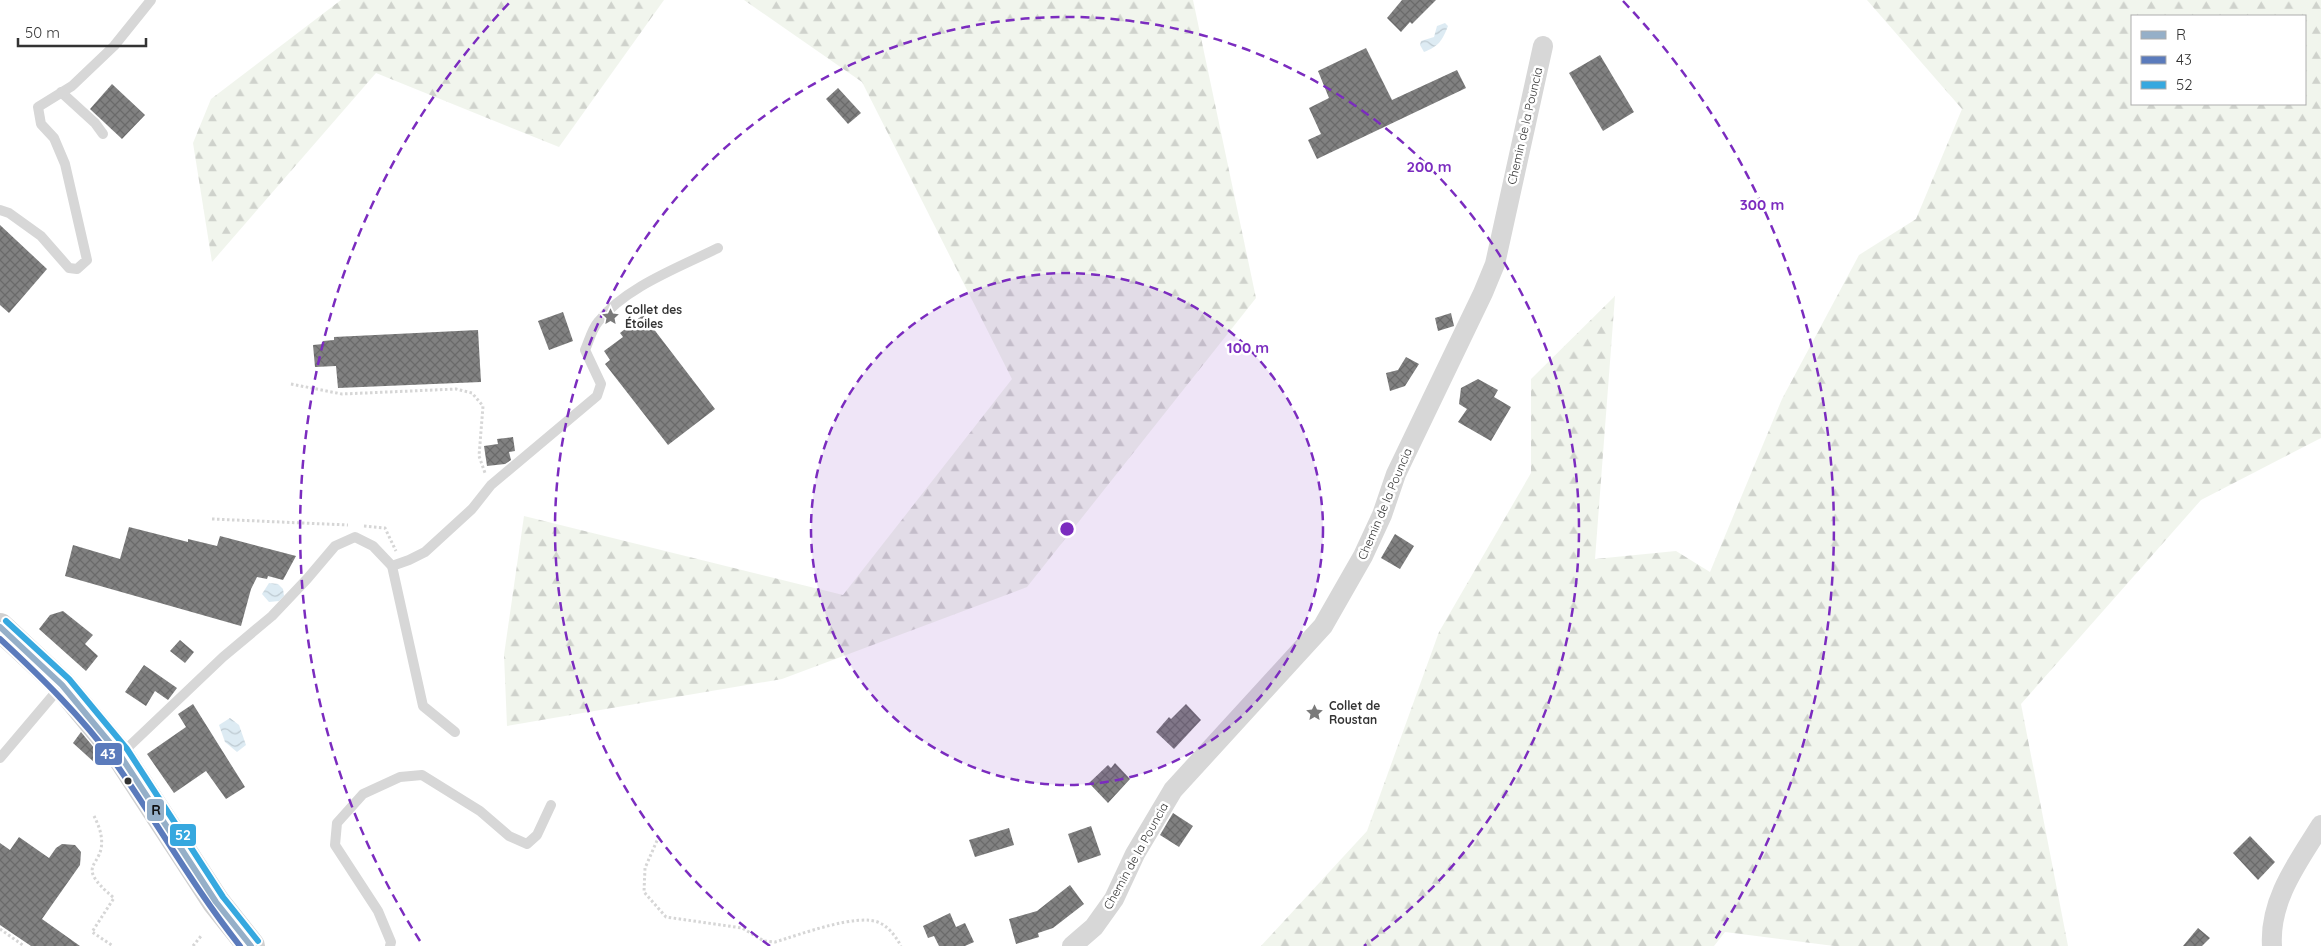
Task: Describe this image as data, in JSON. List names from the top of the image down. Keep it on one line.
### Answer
{"streets":{"street":["Chemin de la Pouncia"]},"places":{"place":["Collet des Étoiles","Collet de Roustan"]},"lines":["transit line 52","transit line R","transit line 43"],"legend":["R","43","52"],"scale_bar":"50 m","rings":["200 m","300 m","100 m"]}
